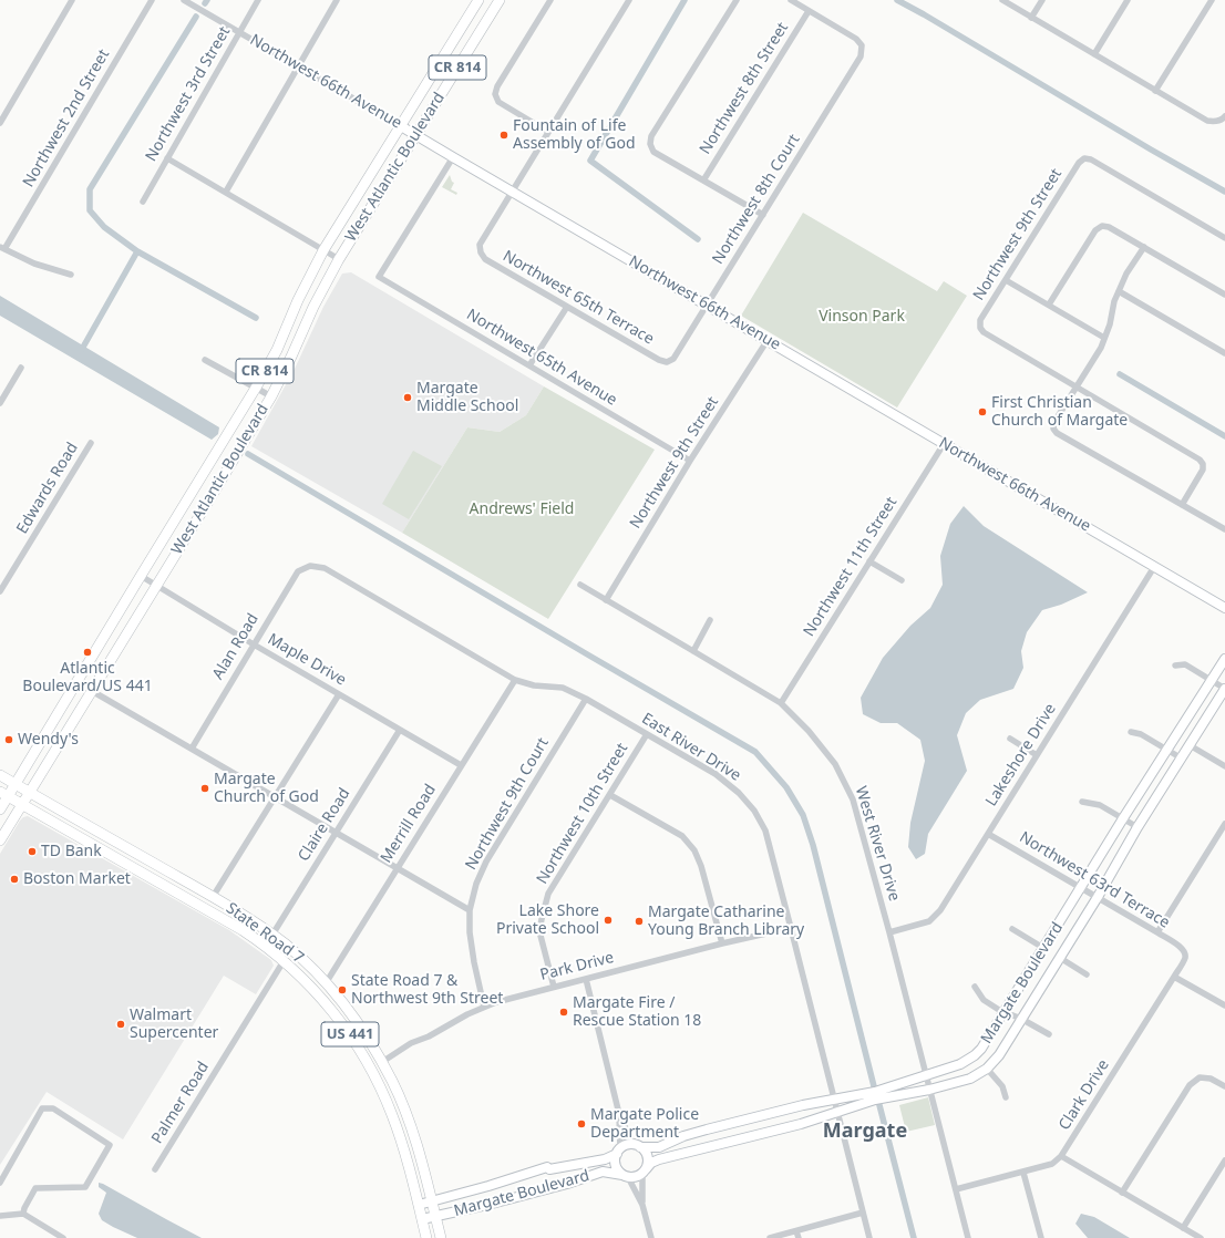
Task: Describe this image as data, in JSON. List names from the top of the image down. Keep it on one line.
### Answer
{"streets":{"main road":["CR 814","West Atlantic Boulevard","State Road 7","US 441"],"street":["Northwest 66th Avenue","Northwest 8th Street","Northwest 3rd Street","Northwest 2nd Street","Northwest 8th Court","Northwest 9th Street","Northwest 65th Terrace","Northwest 65th Avenue","Edwards Road","Northwest 11th Street","Alan Road","Maple Drive","East River Drive","Lakeshore Drive","Northwest 9th Court","Northwest 10th Street","Merrill Road","Claire Road","West River Drive","Northwest 63rd Terrace","Park Drive","Margate Boulevard","Clark Drive","Palmer Road"]},"crossings":[["Northwest 66th Avenue","Northwest 3rd Street"],["Northwest 66th Avenue","West Atlantic Boulevard"],["Northwest 66th Avenue","Northwest 8th Court"],["Northwest 66th Avenue","Northwest 9th Street"],["Northwest 66th Avenue","Northwest 65th Terrace"],["Northwest 66th Avenue","Northwest 65th Avenue"],["Northwest 66th Avenue","Northwest 11th Street"],["Northwest 66th Avenue","Lakeshore Drive"],["Northwest 8th Street","Northwest 8th Court"],["West Atlantic Boulevard","Maple Drive"],["West Atlantic Boulevard","State Road 7"],["Northwest 8th Court","Northwest 65th Terrace"],["Northwest 9th Street","Northwest 65th Avenue"],["Northwest 9th Street","West River Drive"],["Northwest 11th Street","West River Drive"],["Alan Road","Maple Drive"],["Alan Road","East River Drive"],["Maple Drive","Merrill Road"],["Maple Drive","Claire Road"],["East River Drive","Northwest 9th Court"],["East River Drive","Northwest 10th Street"],["East River Drive","Merrill Road"],["East River Drive","Park Drive"],["East River Drive","Margate Boulevard"],["Lakeshore Drive","West River Drive"],["Lakeshore Drive","Northwest 63rd Terrace"],["Northwest 9th Court","Park Drive"],["Northwest 10th Street","Park Drive"],["Merrill Road","State Road 7"],["Claire Road","State Road 7"],["West River Drive","Margate Boulevard"],["West River Drive","Clark Drive"],["Northwest 63rd Terrace","Margate Boulevard"],["Northwest 63rd Terrace","Clark Drive"],["State Road 7","Park Drive"],["State Road 7","Margate Boulevard"],["State Road 7","Palmer Road"]],"districts":["Margate"],"parks":["Vinson Park","Andrews' Field"],"places":["Fountain of Life Assembly of God","Margate Middle School","First Christian Church of Margate","Atlantic Boulevard/US 441","Wendy's","Margate Church of God","TD Bank","Boston Market","Lake Shore Private School","Margate Catharine Young Branch Library","State Road 7 & Northwest 9th Street","Margate Fire / Rescue Station 18","Walmart Supercenter","Margate Police Department"]}
